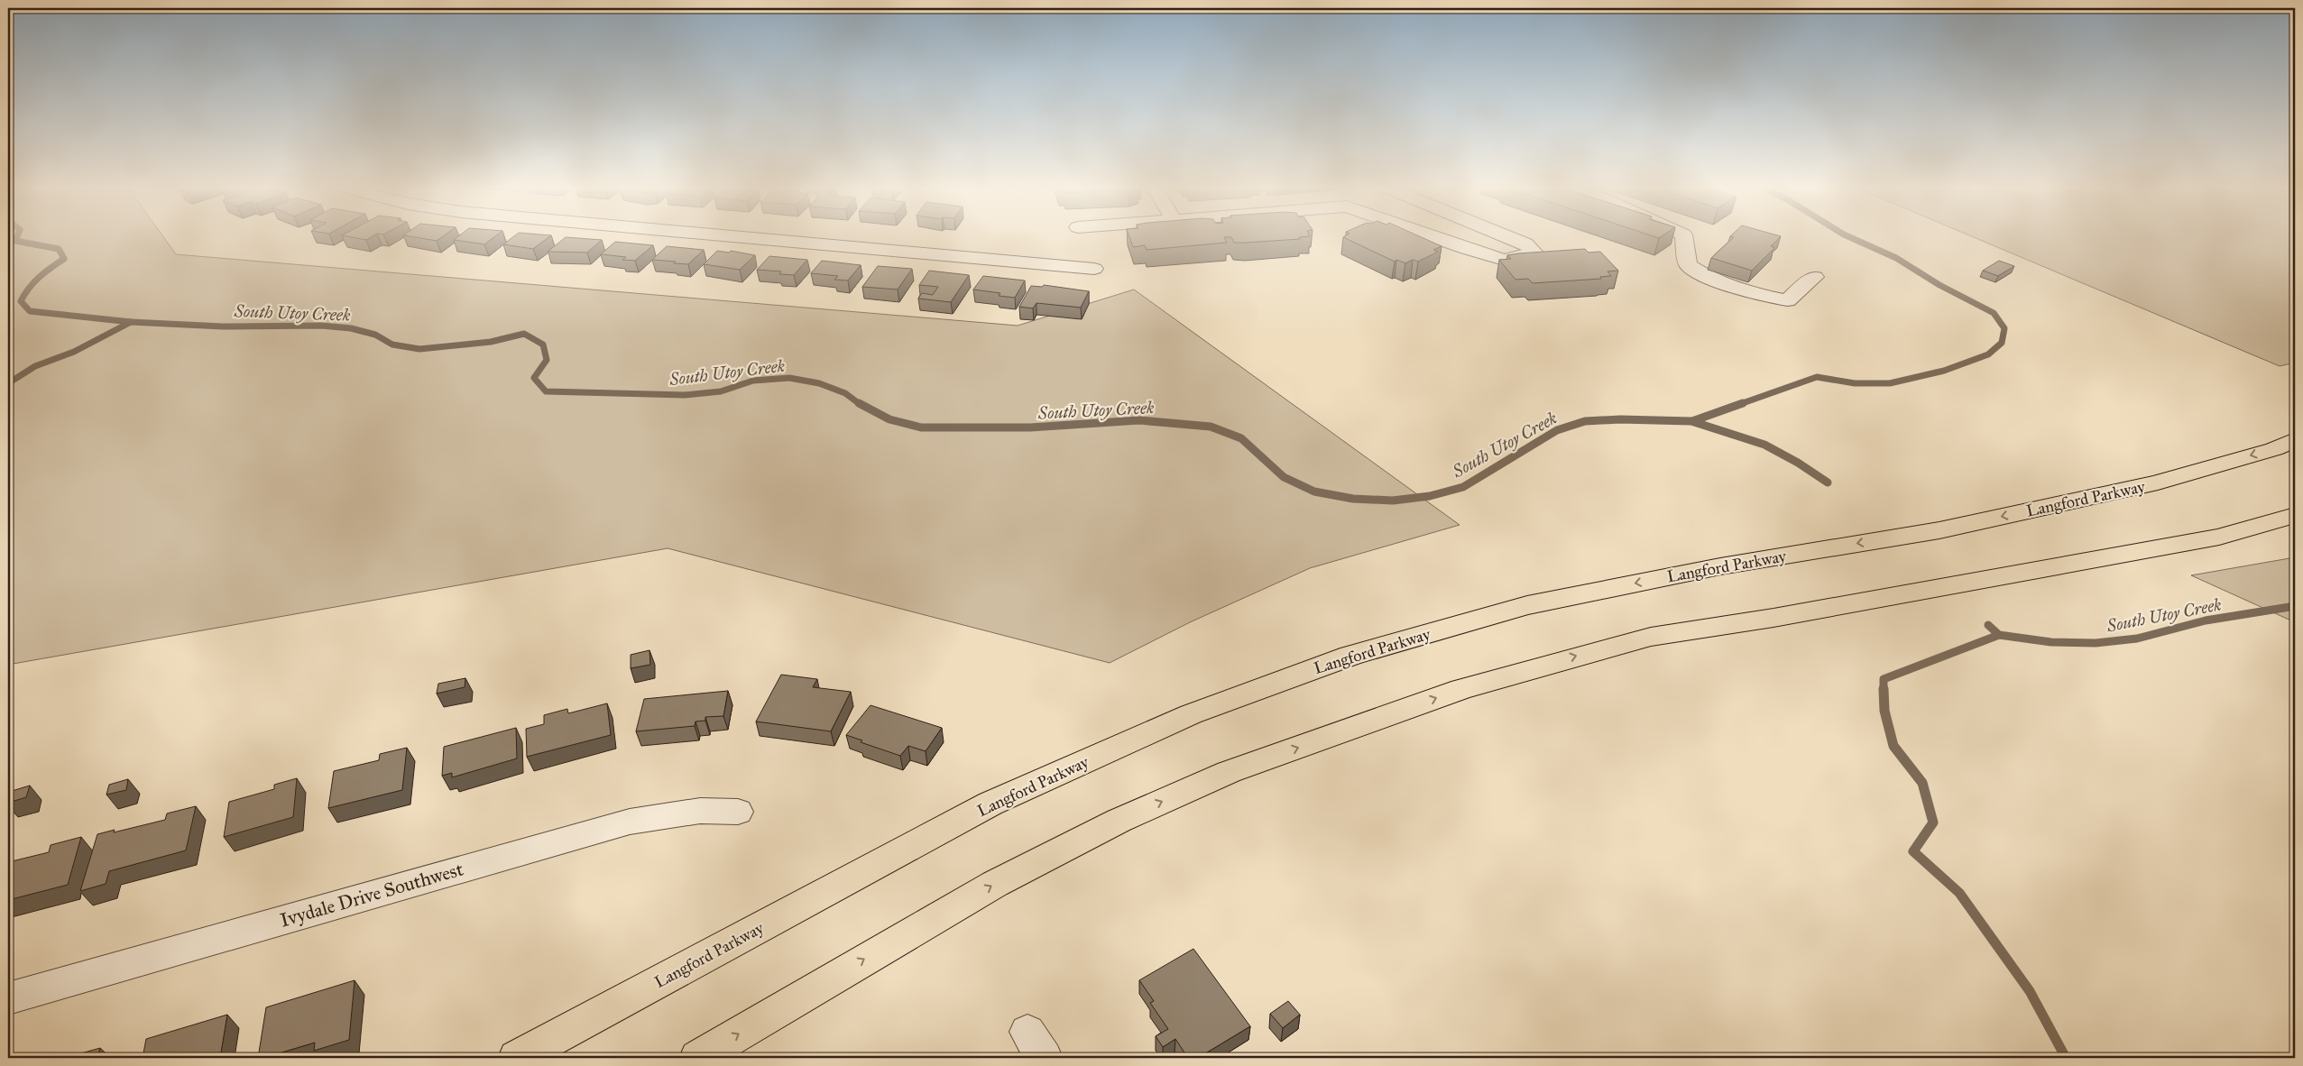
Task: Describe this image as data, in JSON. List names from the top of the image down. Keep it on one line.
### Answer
{"streets":{"highway":["Langford Parkway"],"street":["Ivydale Drive Southwest"]},"water":["South Utoy Creek"]}
